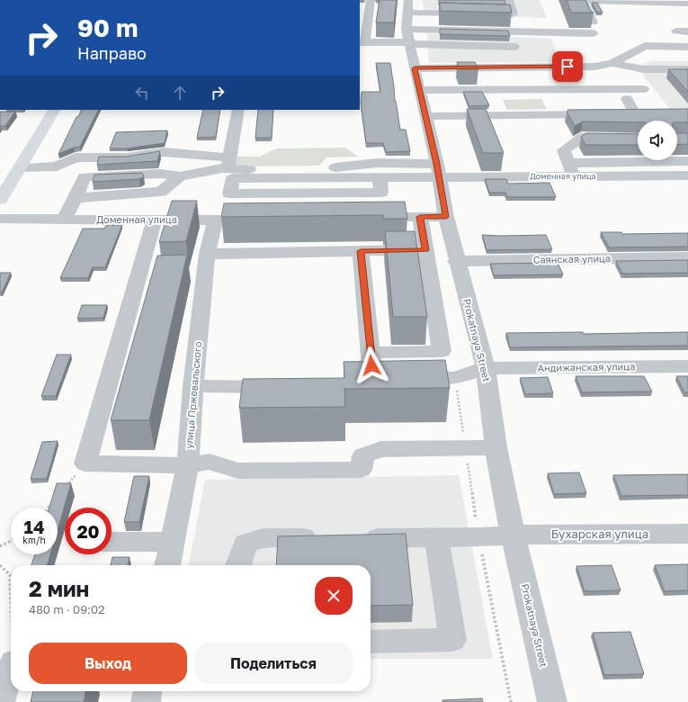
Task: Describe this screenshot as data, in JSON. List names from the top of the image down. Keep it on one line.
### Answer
{"streets":{"street":["Доменная улица","Саянская улица","Prokatnaya Street","Андижанская улица","улица Пржевальского","Бухарская улица"]},"crossings":[["Доменная улица","Prokatnaya Street"],["Доменная улица","улица Пржевальского"],["Саянская улица","Prokatnaya Street"],["Prokatnaya Street","Андижанская улица"],["Prokatnaya Street","Бухарская улица"]],"page":{"turn":["90 m","Направо"],"speed":"14 km/h","limit":"20","heading":["2 мин","480 m · 09:02"],"buttons":["Выход","Поделиться"]}}
